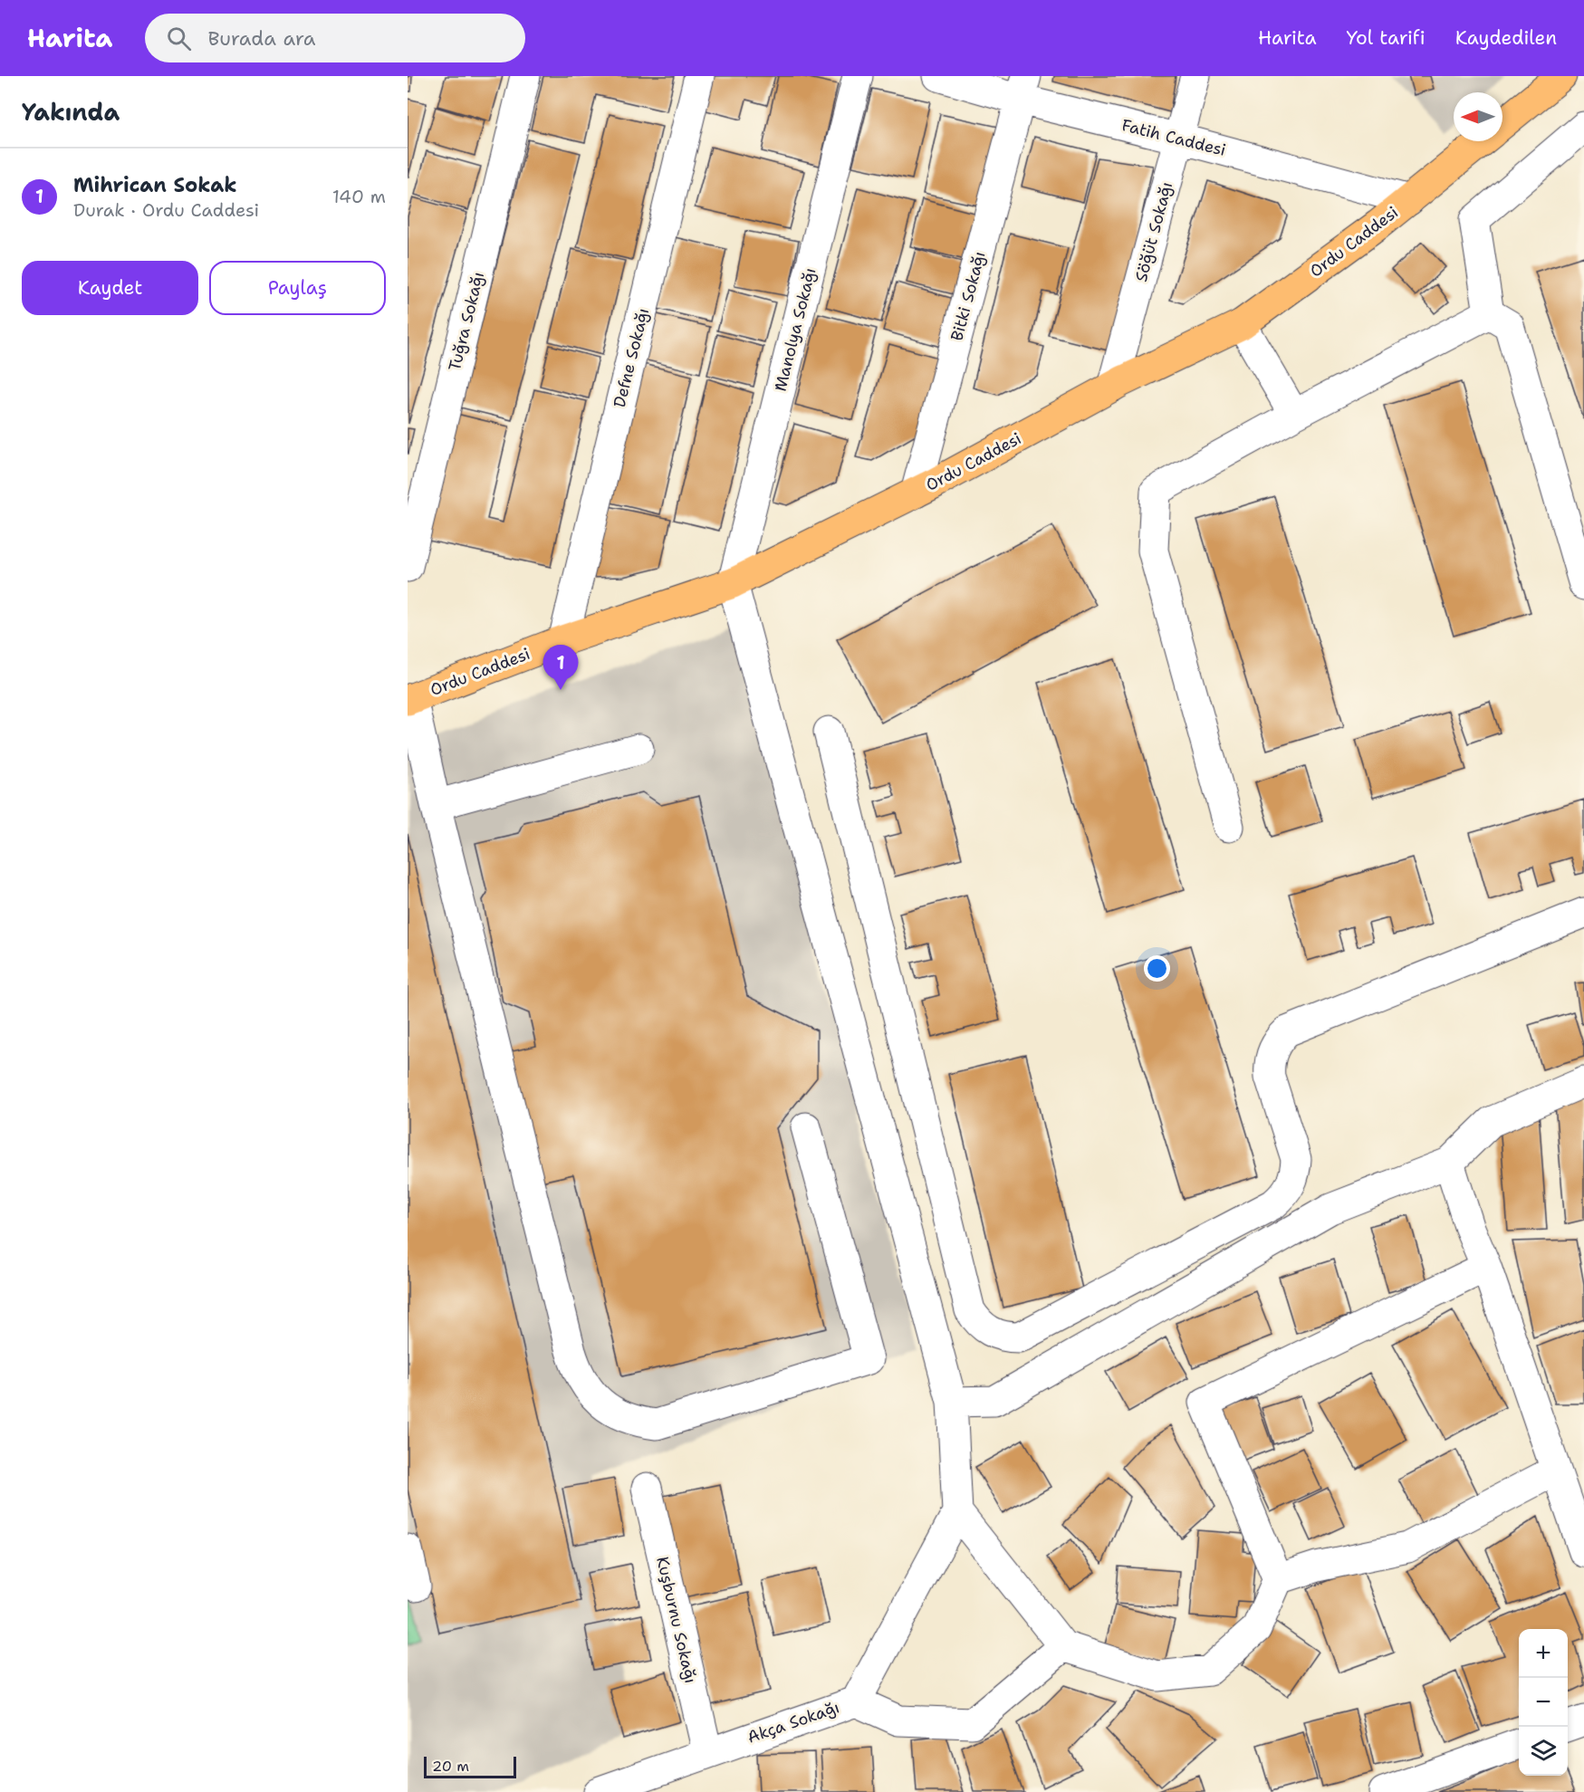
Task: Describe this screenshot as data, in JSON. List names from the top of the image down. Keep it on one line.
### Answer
{"streets":{"main road":["Ordu Caddesi"],"street":["Fatih Caddesi","Söğüt Sokağı","Bitki Sokağı","Tuğra Sokağı","Manolya Sokağı","Defne Sokağı","Kuşburnu Sokağı","Akça Sokağı"]},"crossings":[["Fatih Caddesi","Söğüt Sokağı"],["Fatih Caddesi","Ordu Caddesi"],["Fatih Caddesi","Bitki Sokağı"],["Söğüt Sokağı","Ordu Caddesi"],["Ordu Caddesi","Bitki Sokağı"],["Ordu Caddesi","Manolya Sokağı"],["Ordu Caddesi","Defne Sokağı"],["Kuşburnu Sokağı","Akça Sokağı"]],"scale_bar":"20 m","north":"left","page":{"header":"Harita","search":"Burada ara","nav":["Harita","Yol tarifi","Kaydedilen"],"heading":"Yakında","list":[{"mark":"1","name":"Mihrican Sokak","note":"Durak · Ordu Caddesi","value":"140 m"}],"buttons":["Kaydet","Paylaş"],"pins":"1","map_buttons":["+","−"],"scale":"20 m"}}
